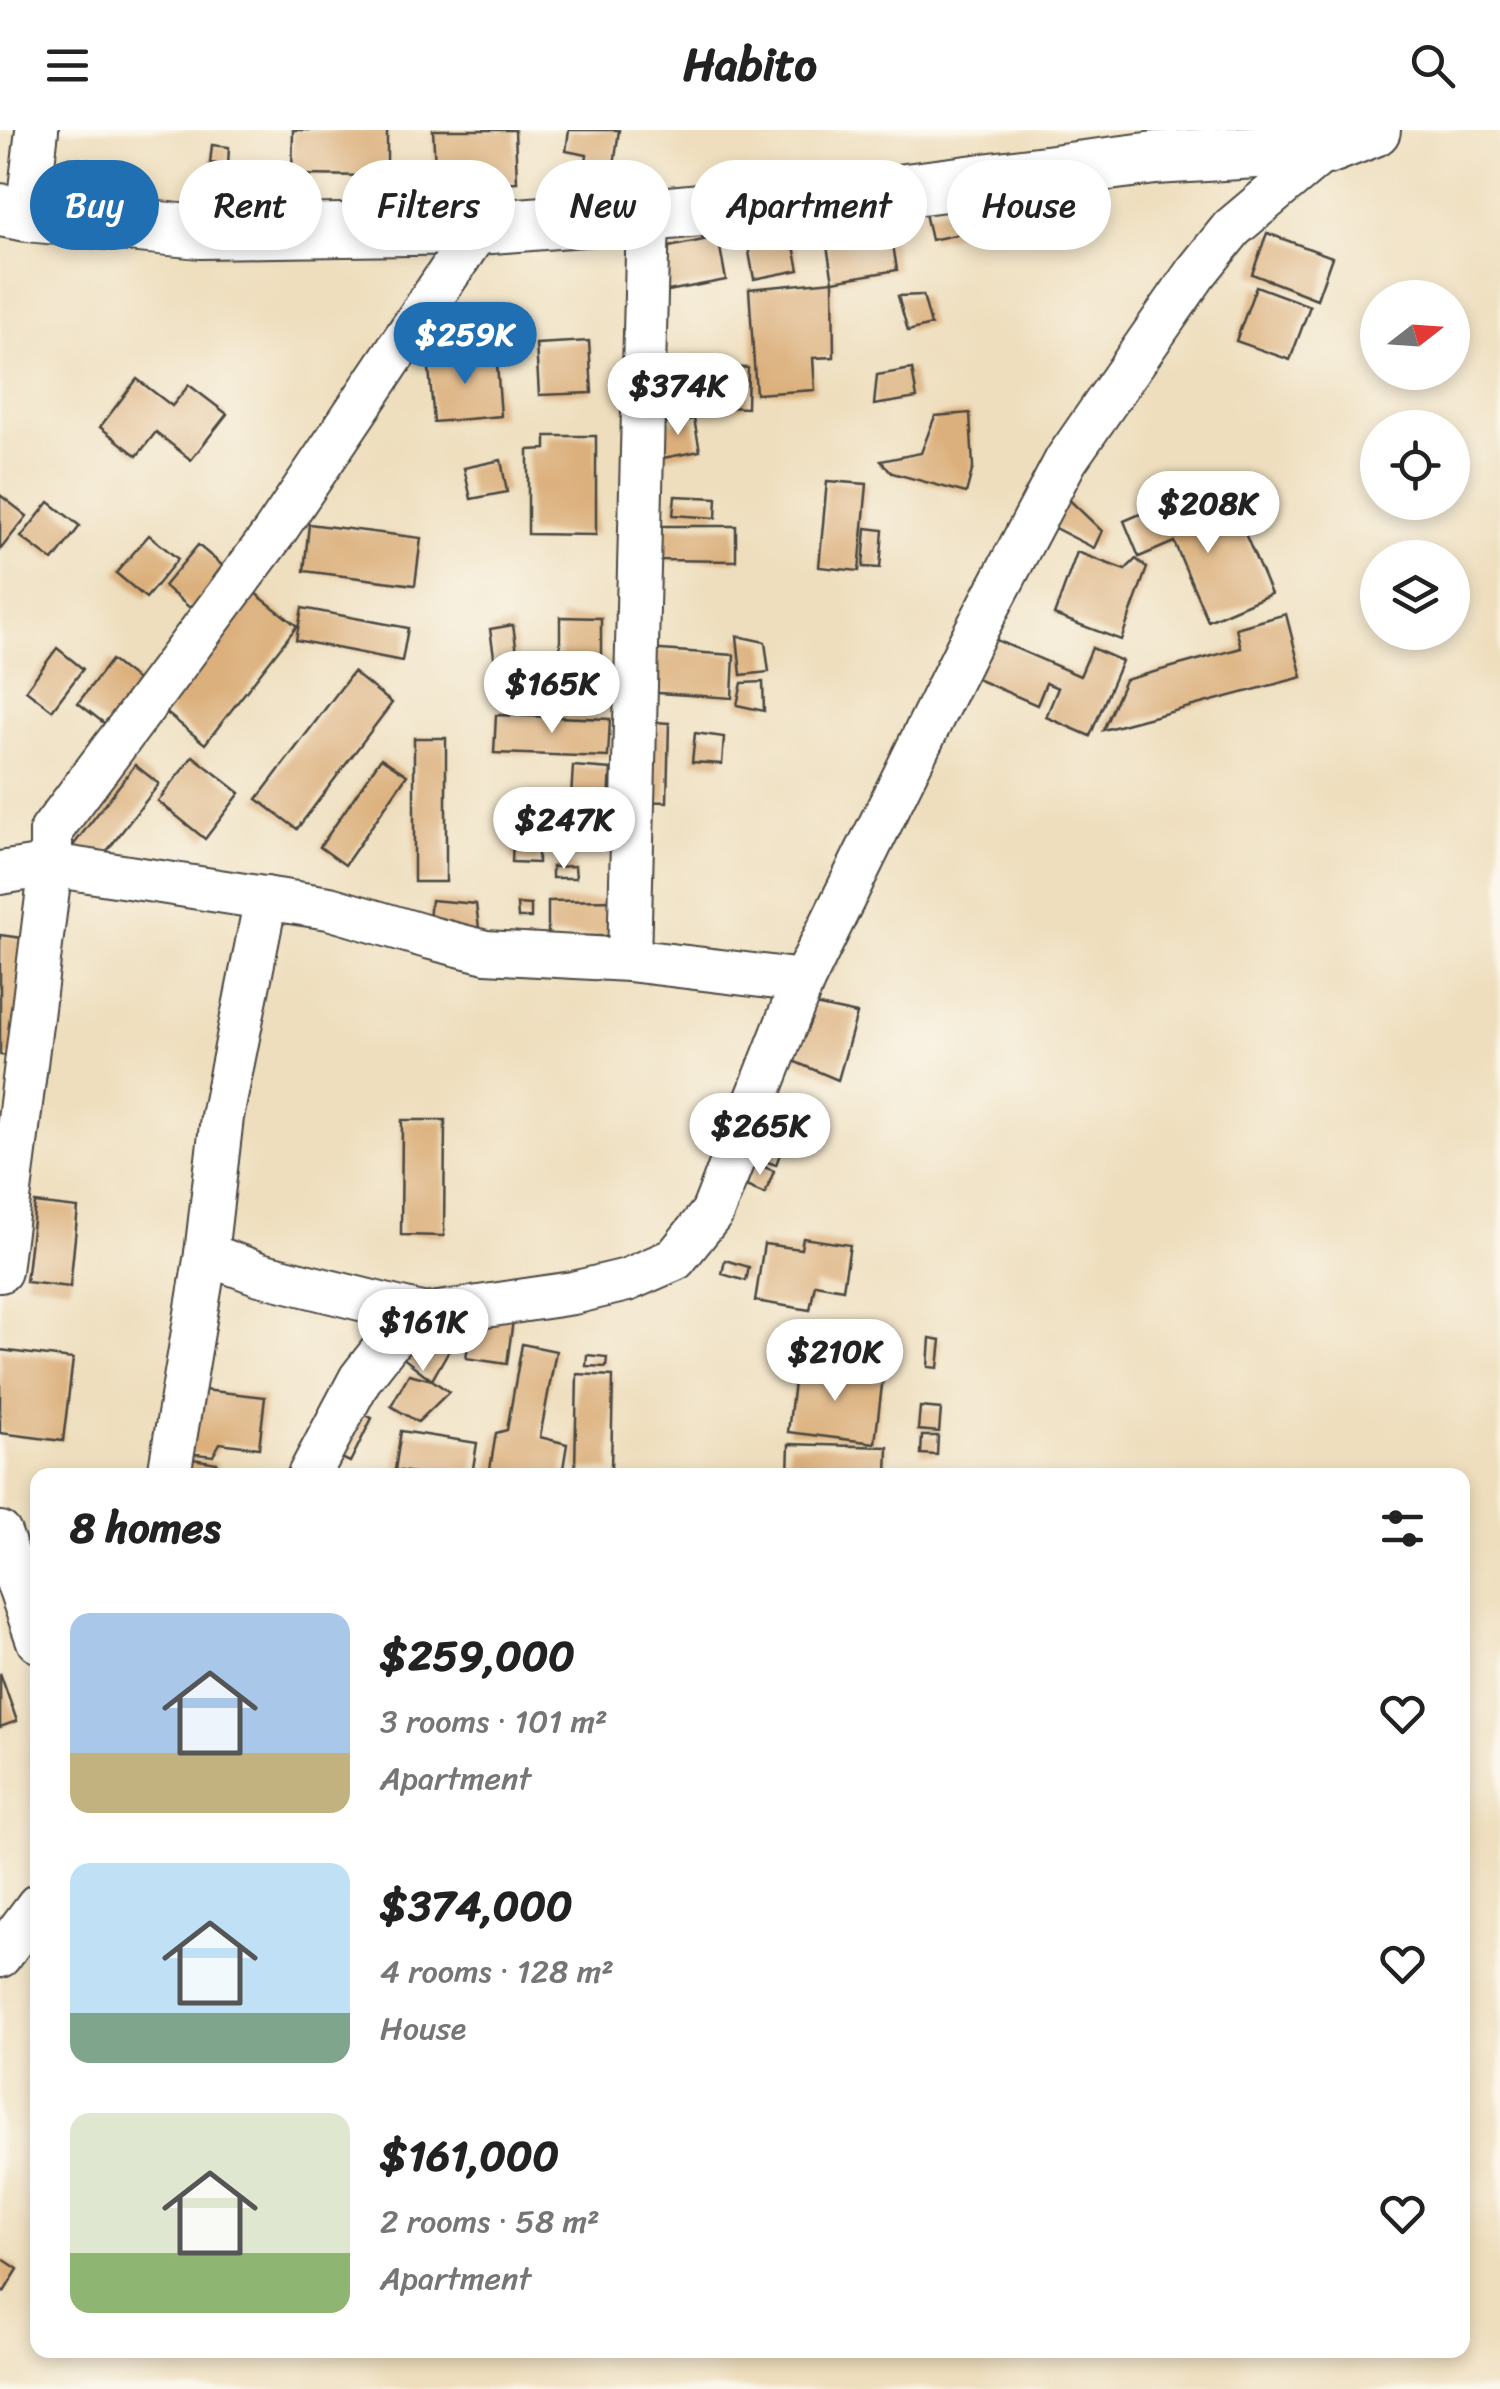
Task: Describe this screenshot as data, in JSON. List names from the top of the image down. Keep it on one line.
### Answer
{"north":"right","page":{"header":"Habito","chip":["Buy","Rent","Filters","New","Apartment","House"],"price":["$259K","$374K","$208K","$165K","$247K","$265K","$161K","$210K"],"heading":"8 homes","list":[{"name":"$259,000","note":"3 rooms · 101 m² · Apartment"},{"name":"$374,000","note":"4 rooms · 128 m² · House"},{"name":"$161,000","note":"2 rooms · 58 m² · Apartment"}]}}
